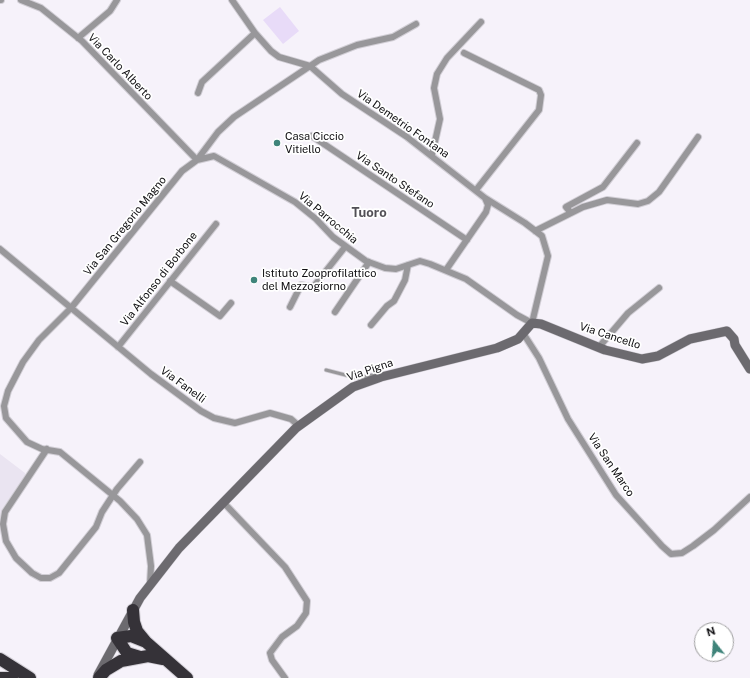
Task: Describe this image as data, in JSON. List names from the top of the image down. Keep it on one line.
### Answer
{"streets":{"street":["Via Carlo Alberto","Via Demetrio Fontana","Via Santo Stefano","Via Parrocchia","Via San Gregorio Magno","Via Alfonso di Borbone","Via Cancello","Via Pigna","Via Fanelli","Via San Marco"]},"crossings":[["Via Carlo Alberto","Via Parrocchia"],["Via Carlo Alberto","Via San Gregorio Magno"],["Via Demetrio Fontana","Via Parrocchia"],["Via Demetrio Fontana","Via Cancello"],["Via Demetrio Fontana","Via Pigna"],["Via Parrocchia","Via San Gregorio Magno"],["Via Parrocchia","Via Cancello"],["Via Parrocchia","Via Pigna"],["Via San Gregorio Magno","Via Fanelli"],["Via Alfonso di Borbone","Via Fanelli"],["Via Cancello","Via Pigna"],["Via Pigna","Via Fanelli"],["Via Pigna","Via San Marco"]],"districts":["Tuoro"],"places":["Casa Ciccio Vitiello","Istituto Zooprofilattico del Mezzogiorno"],"north":"top"}
